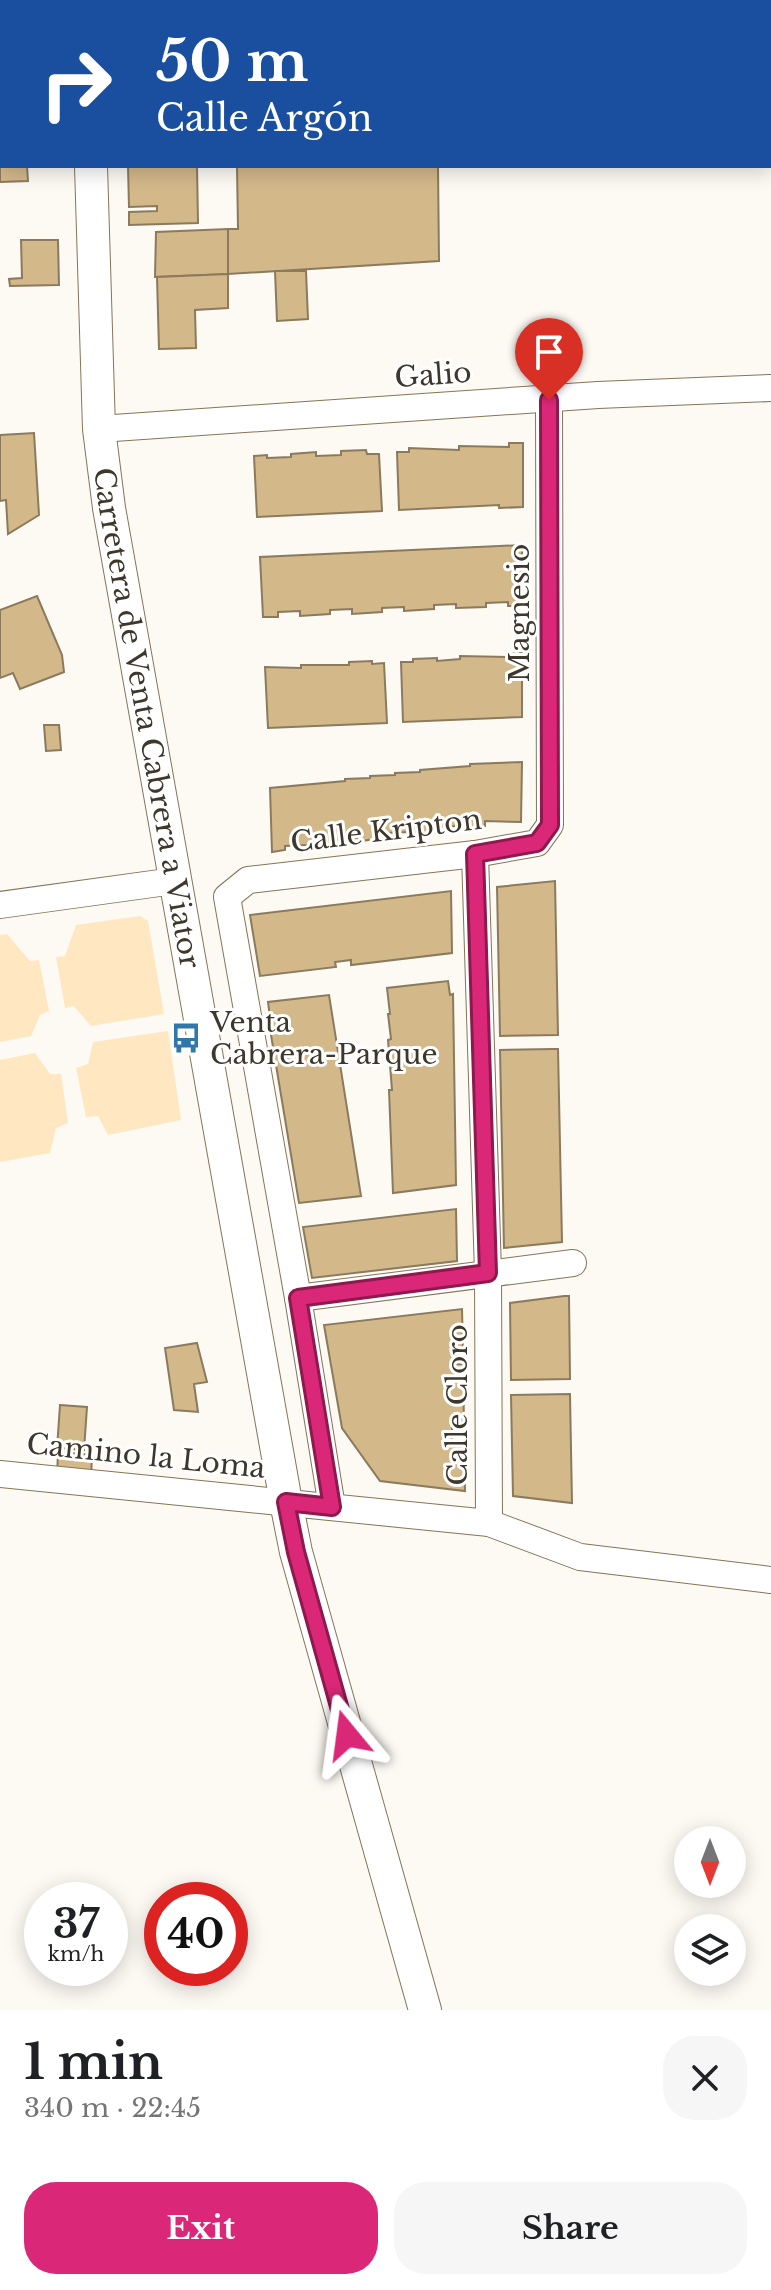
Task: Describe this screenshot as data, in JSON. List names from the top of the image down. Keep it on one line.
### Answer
{"streets":{"street":["Galio","Magnesio","Carretera de Venta Cabrera a Viator","Calle Kripton","Calle Cloro","Camino la Loma"]},"crossings":[["Galio","Magnesio"],["Galio","Carretera de Venta Cabrera a Viator"],["Magnesio","Calle Kripton"],["Carretera de Venta Cabrera a Viator","Camino la Loma"],["Calle Kripton","Calle Cloro"],["Calle Cloro","Camino la Loma"]],"places":{"bus stop":["Venta Cabrera-Parque"]},"north":"bottom","page":{"turn":["50 m","Calle Argón"],"speed":"37 km/h","limit":"40","heading":["1 min","340 m · 22:45"],"buttons":["Exit","Share"]}}
